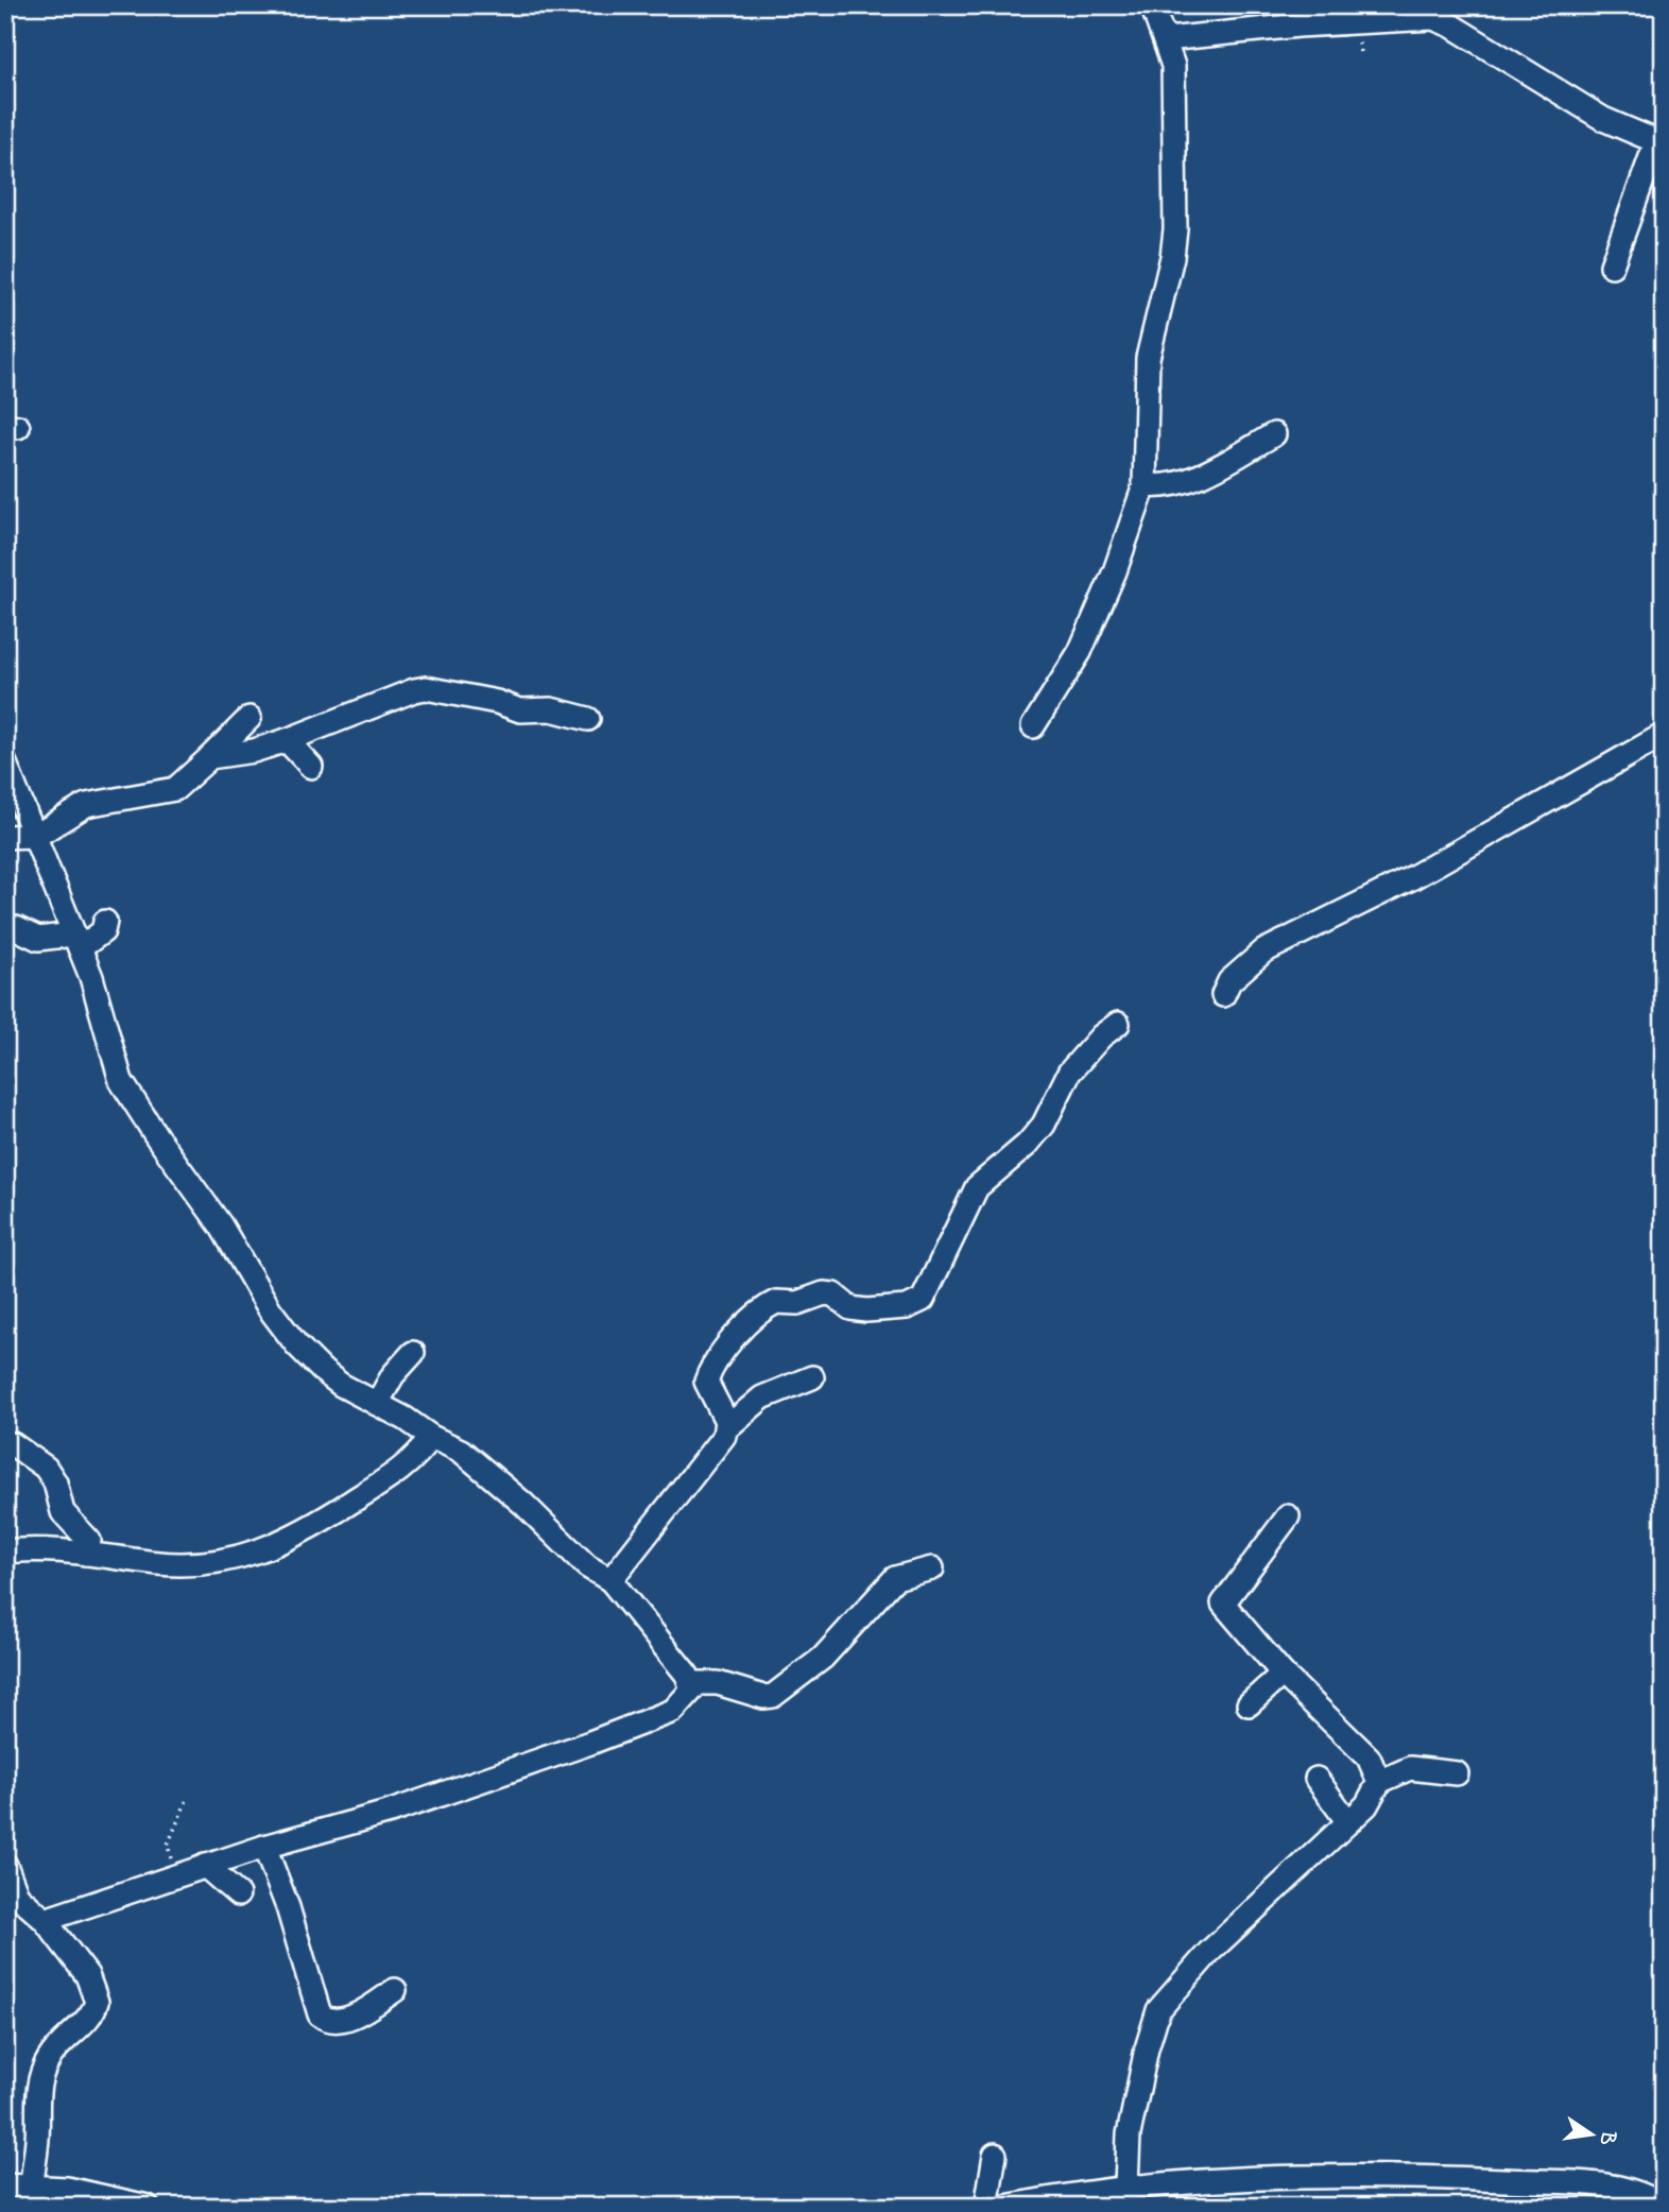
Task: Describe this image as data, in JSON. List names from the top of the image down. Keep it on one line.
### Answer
{"north":"right"}
